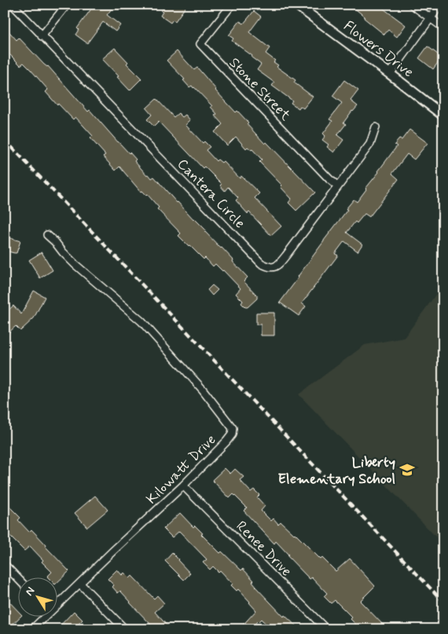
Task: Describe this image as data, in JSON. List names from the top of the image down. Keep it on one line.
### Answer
{"streets":{"street":["Flowers Drive","Stone Street","Cantera Circle","Kilowatt Drive","Renee Drive"]},"crossings":[["Stone Street","Cantera Circle"],["Kilowatt Drive","Renee Drive"]],"places":{"school or university":["Liberty Elementary School"]},"north":"top left"}
